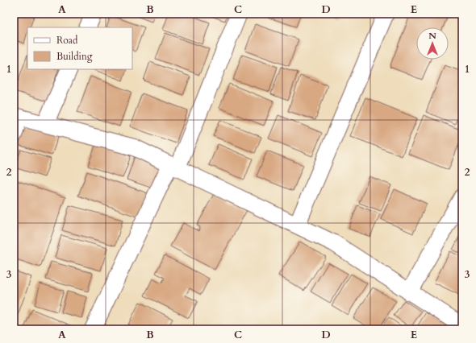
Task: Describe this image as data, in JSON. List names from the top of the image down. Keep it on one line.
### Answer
{"legend":["Road","Building"],"north":"top","grid":{"columns":["A","B","C","D","E"],"rows":["1","2","3"]}}
